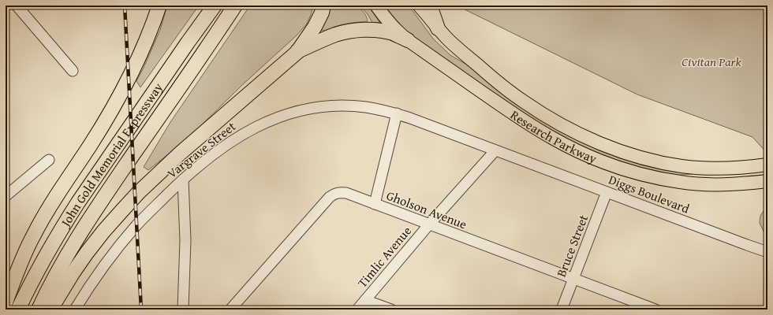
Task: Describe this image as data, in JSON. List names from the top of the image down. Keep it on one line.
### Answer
{"streets":{"highway":["John Gold Memorial Expressway"],"main road":["Research Parkway"],"street":["Vargrave Street","Diggs Boulevard","Gholson Avenue","Bruce Street","Timlic Avenue"]},"crossings":[["Vargrave Street","Diggs Boulevard"],["Diggs Boulevard","Bruce Street"],["Diggs Boulevard","Timlic Avenue"],["Gholson Avenue","Bruce Street"],["Gholson Avenue","Timlic Avenue"]],"parks":["Civitan Park"]}
